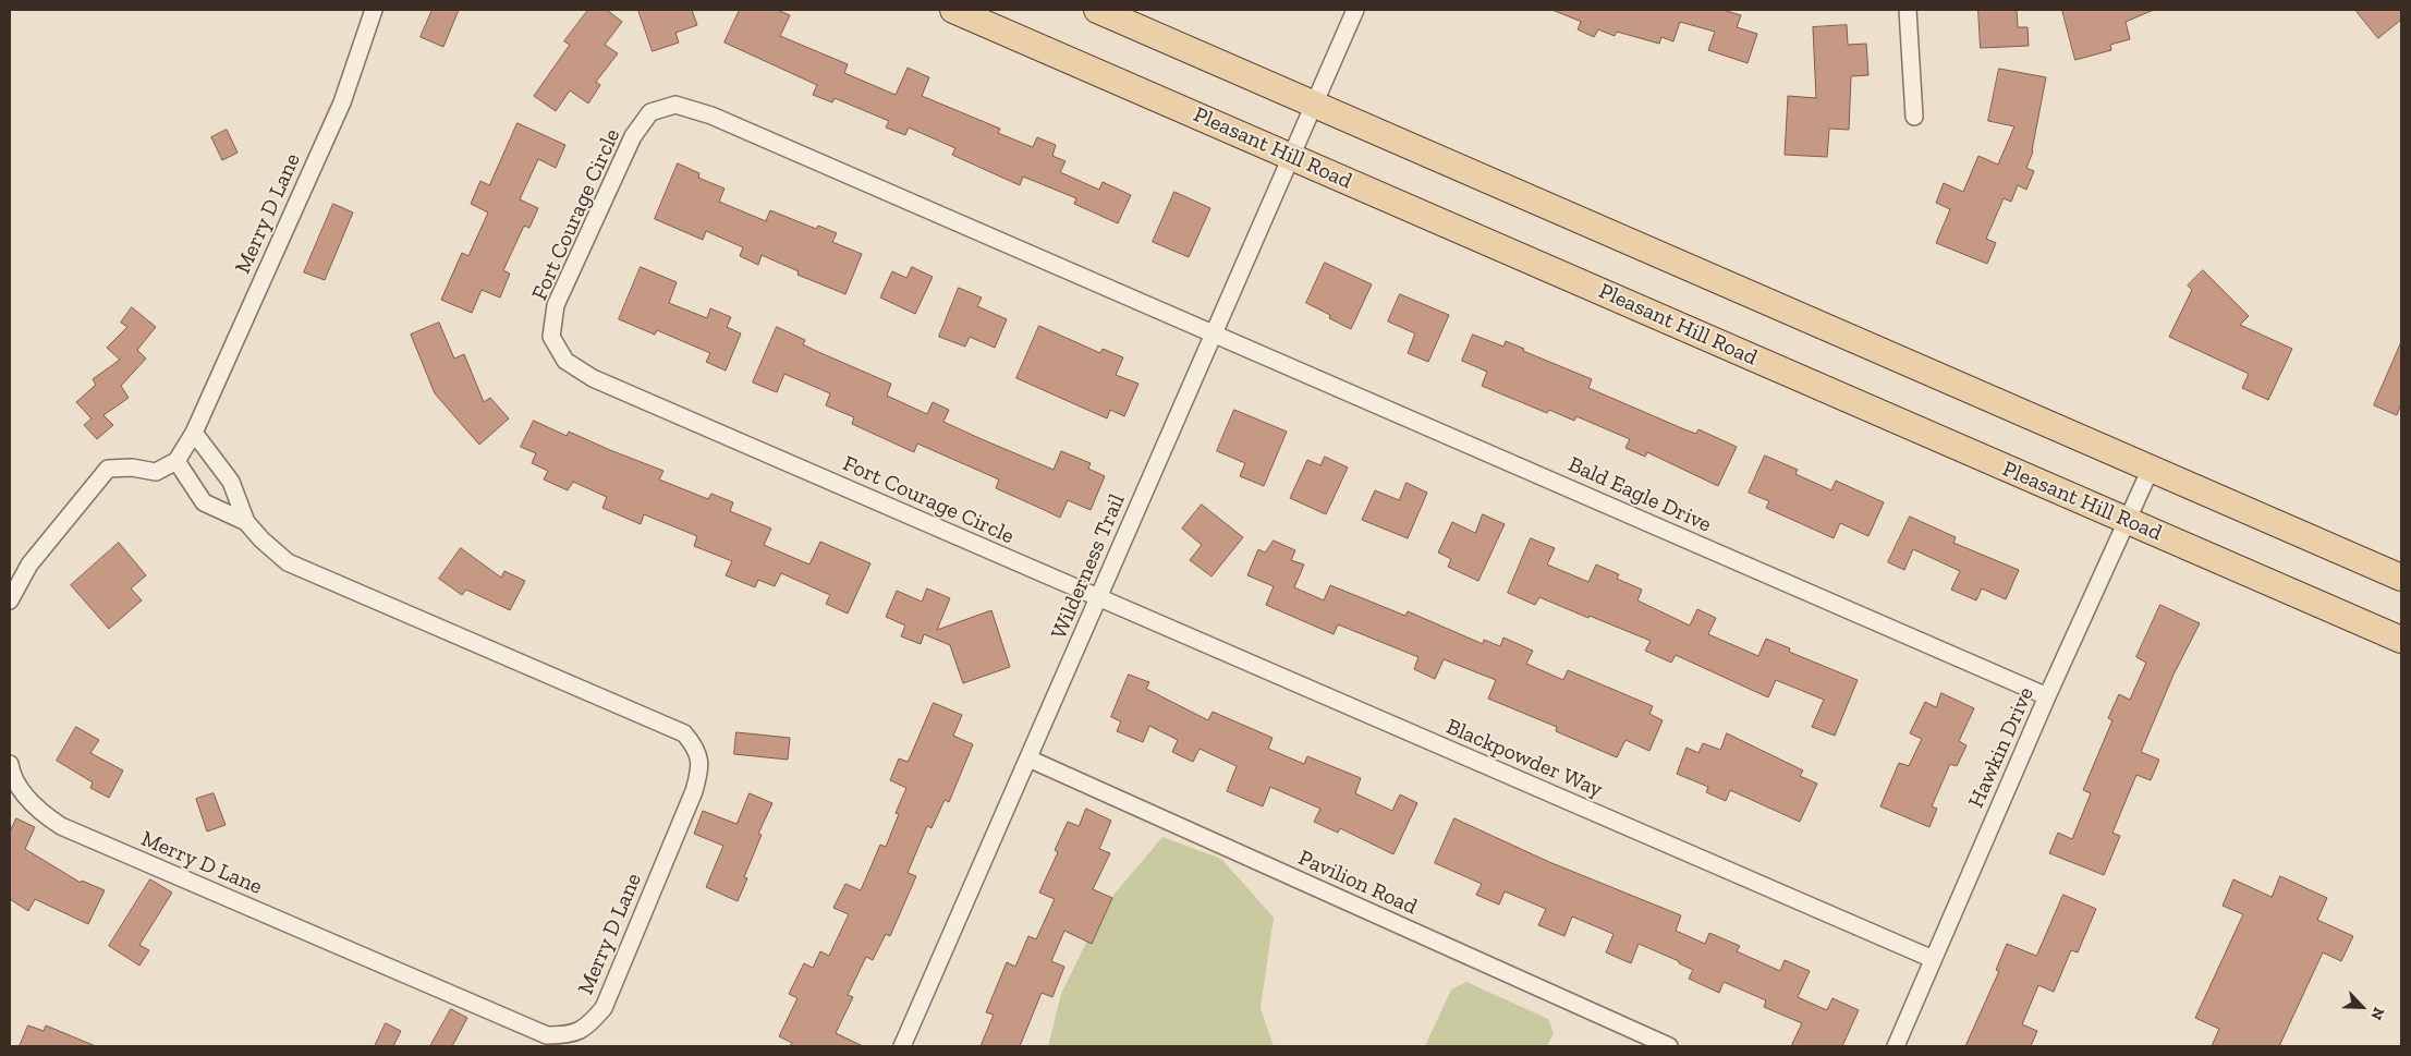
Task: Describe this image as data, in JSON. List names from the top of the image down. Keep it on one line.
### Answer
{"streets":{"main road":["Pleasant Hill Road"],"street":["Merry D Lane","Fort Courage Circle","Bald Eagle Drive","Wilderness Trail","Hawkin Drive","Blackpowder Way","Pavilion Road"]},"crossings":[["Pleasant Hill Road","Wilderness Trail"],["Pleasant Hill Road","Hawkin Drive"],["Fort Courage Circle","Bald Eagle Drive"],["Fort Courage Circle","Wilderness Trail"],["Fort Courage Circle","Blackpowder Way"],["Bald Eagle Drive","Wilderness Trail"],["Bald Eagle Drive","Hawkin Drive"],["Wilderness Trail","Blackpowder Way"],["Wilderness Trail","Pavilion Road"],["Hawkin Drive","Blackpowder Way"]],"north":"bottom right"}
